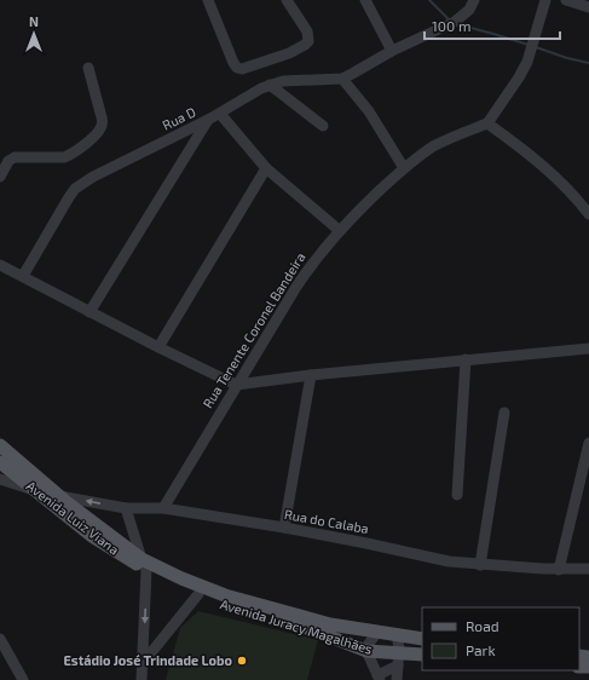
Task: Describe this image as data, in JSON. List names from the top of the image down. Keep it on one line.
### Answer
{"streets":{"main road":["Avenida Luiz Viana","Avenida Juracy Magalhães"],"street":["Rua D","Rua Tenente Coronel Bandeira","Rua do Calaba"]},"crossings":[["Rua Tenente Coronel Bandeira","Rua do Calaba"],["Avenida Luiz Viana","Rua do Calaba"],["Avenida Luiz Viana","Avenida Juracy Magalhães"]],"places":["Estádio José Trindade Lobo"],"legend":["Road","Park"],"scale_bar":"100 m","north":"top"}
